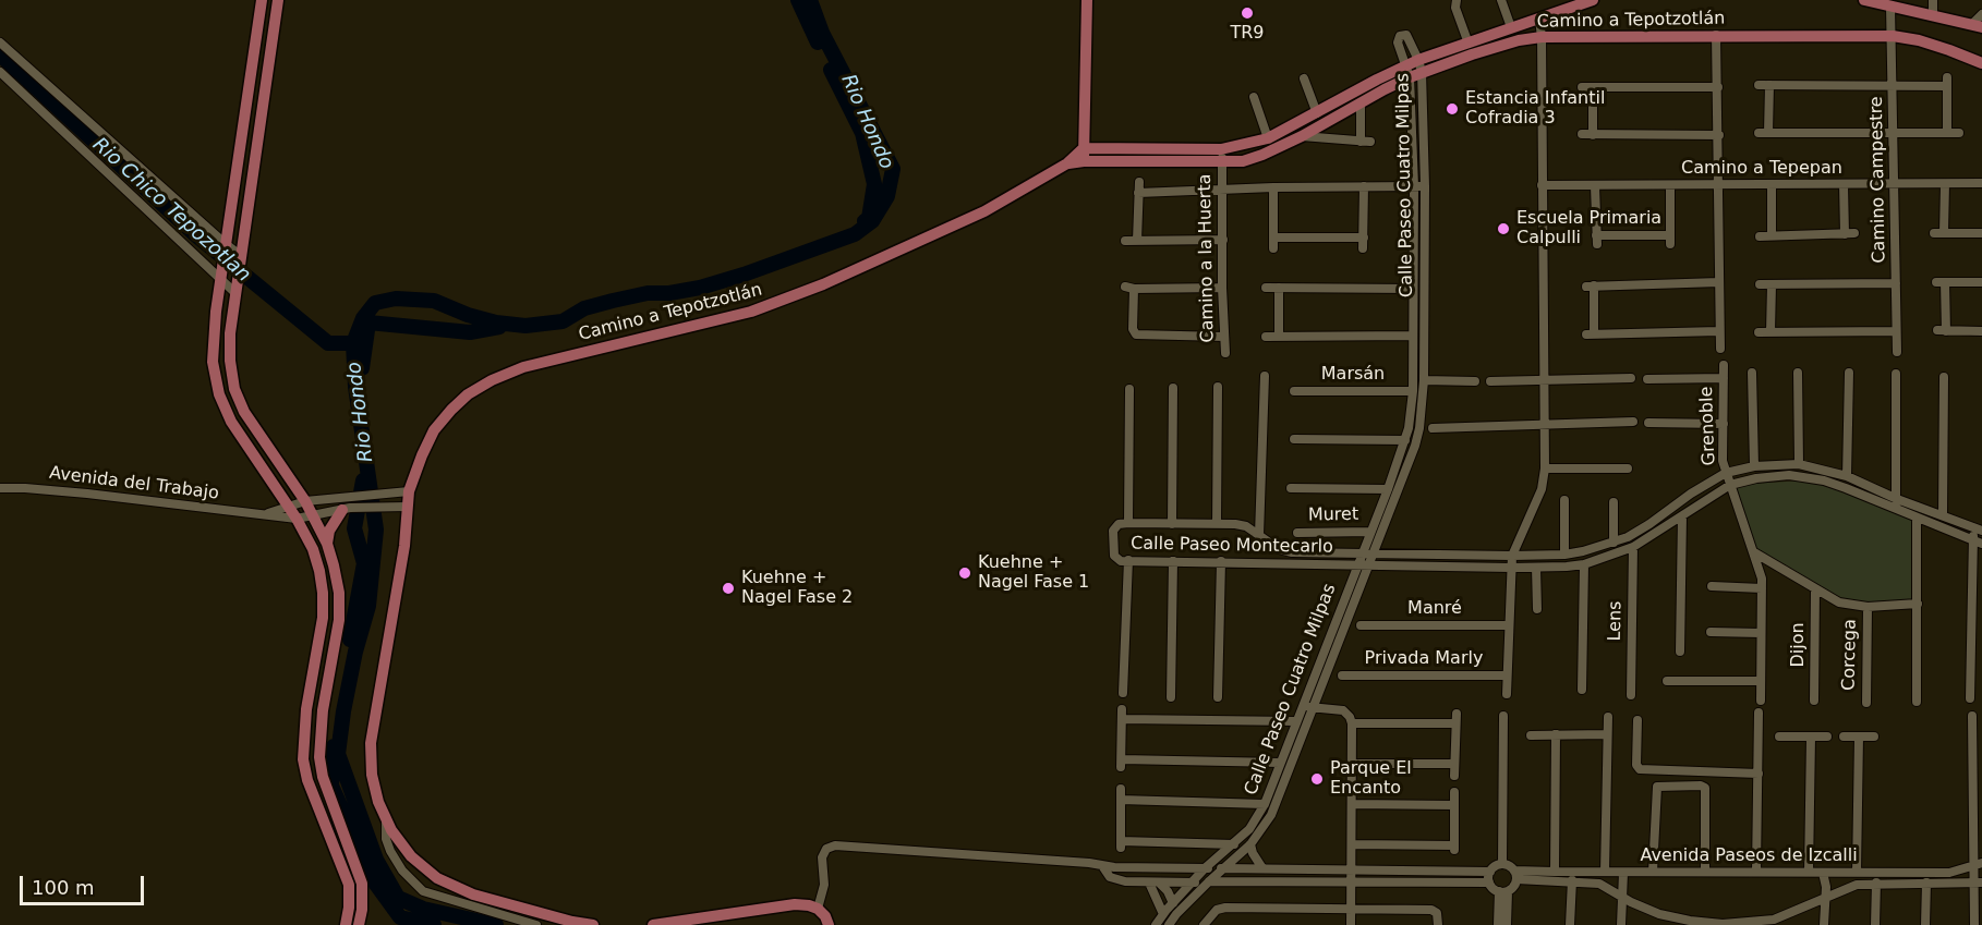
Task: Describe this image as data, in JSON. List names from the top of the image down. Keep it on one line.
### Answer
{"streets":{"main road":["Camino a Tepotzotlán"],"street":["Camino a Tepepan","Camino Campestre","Calle Paseo Cuatro Milpas","Camino a la Huerta","Marsán","Grenoble","Avenida del Trabajo","Muret","Calle Paseo Montecarlo","Manré","Lens","Dijon","Corcega","Privada Marly","Avenida Paseos de Izcalli"]},"crossings":[["Camino a Tepotzotlán","Camino Campestre"],["Camino a Tepotzotlán","Calle Paseo Cuatro Milpas"],["Camino a Tepotzotlán","Camino a la Huerta"],["Camino a Tepotzotlán","Avenida del Trabajo"],["Camino a Tepepan","Camino Campestre"],["Calle Paseo Cuatro Milpas","Marsán"],["Calle Paseo Cuatro Milpas","Muret"],["Calle Paseo Cuatro Milpas","Calle Paseo Montecarlo"],["Grenoble","Calle Paseo Montecarlo"],["Calle Paseo Montecarlo","Lens"]],"water":["Rio Hondo","Rio Chico Tepozotlan"],"places":["TR9","Estancia Infantil Cofradia 3","Escuela Primaria Calpulli","Kuehne + Nagel Fase 1","Kuehne + Nagel Fase 2","Parque El Encanto"],"scale_bar":"100 m"}
